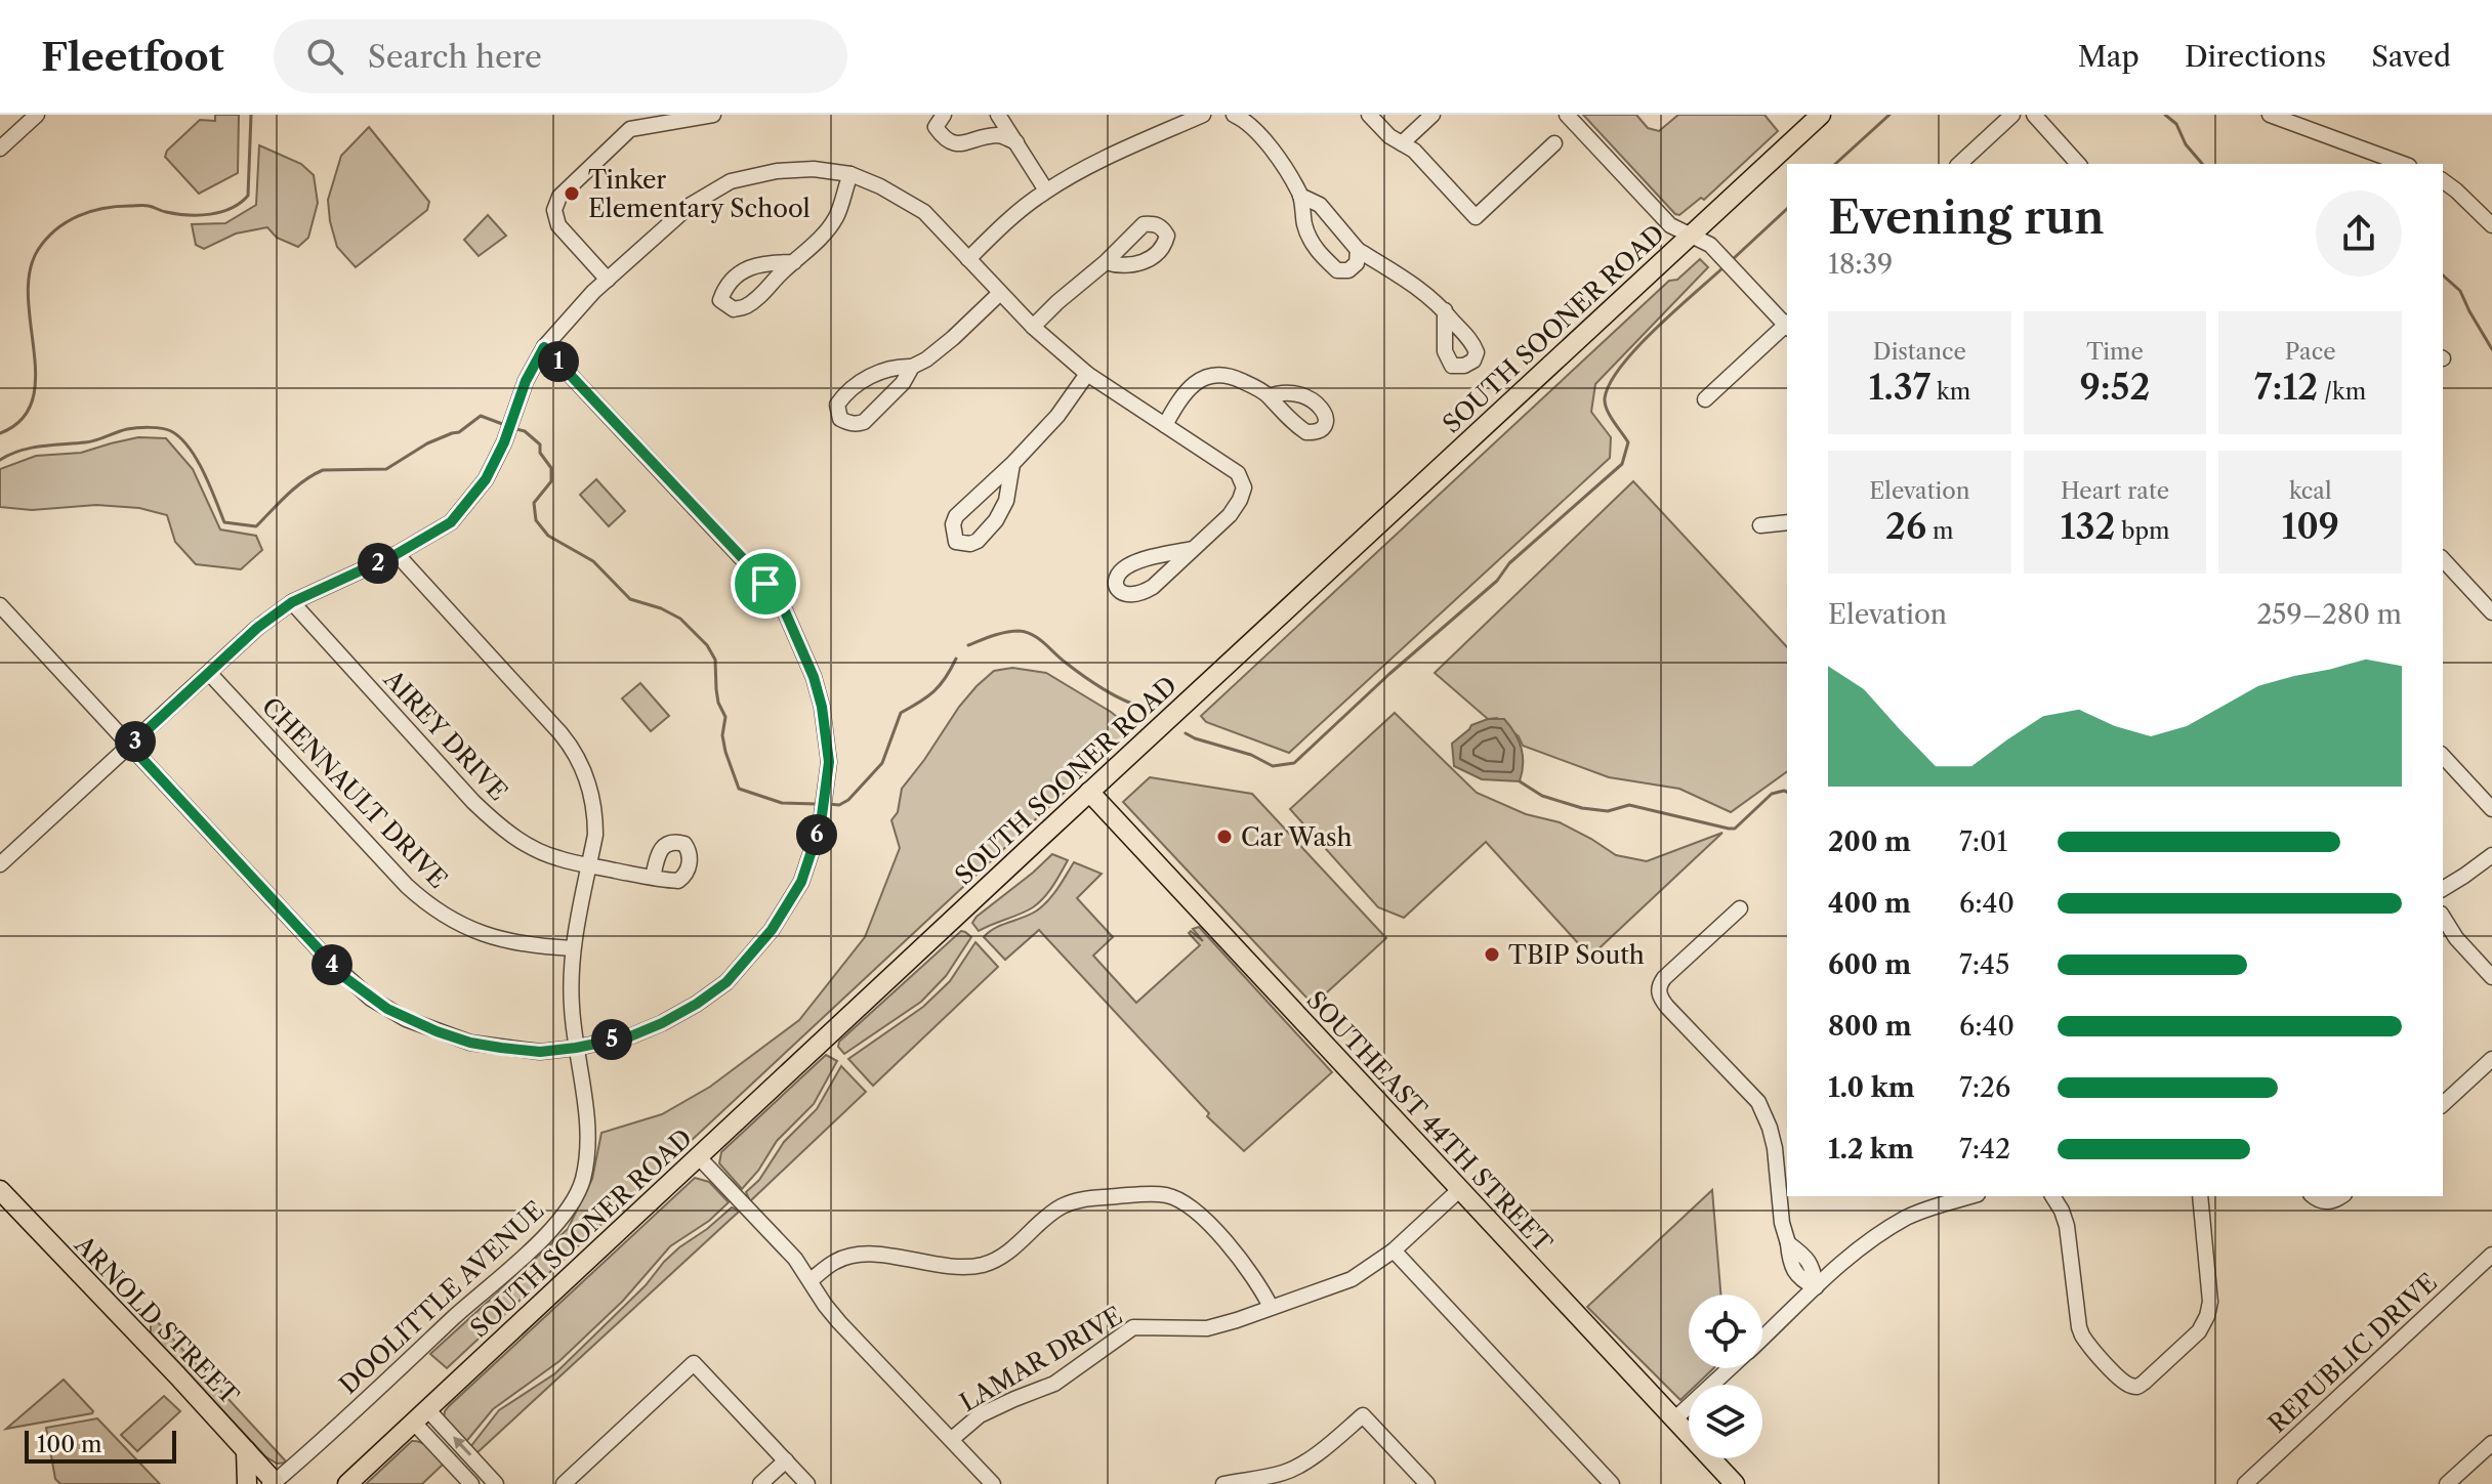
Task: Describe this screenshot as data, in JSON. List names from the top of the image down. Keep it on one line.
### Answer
{"streets":{"main road":["SOUTH SOONER ROAD","SOUTHEAST 44TH STREET","ARNOLD STREET"],"street":["AIREY DRIVE","CHENNAULT DRIVE","DOOLITTLE AVENUE","REPUBLIC DRIVE","LAMAR DRIVE"]},"crossings":[["SOUTH SOONER ROAD","SOUTHEAST 44TH STREET"],["AIREY DRIVE","DOOLITTLE AVENUE"],["CHENNAULT DRIVE","DOOLITTLE AVENUE"],["SOUTHEAST 44TH STREET","LAMAR DRIVE"],["DOOLITTLE AVENUE","ARNOLD STREET"]],"places":["Tinker Elementary School","Car Wash","TBIP South"],"scale_bar":"100 m","page":{"header":"Fleetfoot","search":"Search here","nav":["Map","Directions","Saved"],"heading":["Evening run","18:39"],"stats":[["Distance","1.37 km"],["Time","9:52"],["Pace","7:12 /km"],["Elevation","26 m"],["Heart rate","132 bpm"],["kcal","109"]],"pins":["1","2","3","6","4","5"],"chart":["Elevation","259–280 m"],"list":[{"name":"200 m","note":"7:01"},{"name":"400 m","note":"6:40"},{"name":"600 m","note":"7:45"},{"name":"800 m","note":"6:40"},{"name":"1.0 km","note":"7:26"},{"name":"1.2 km","note":"7:42"}],"scale":"100 m"}}
